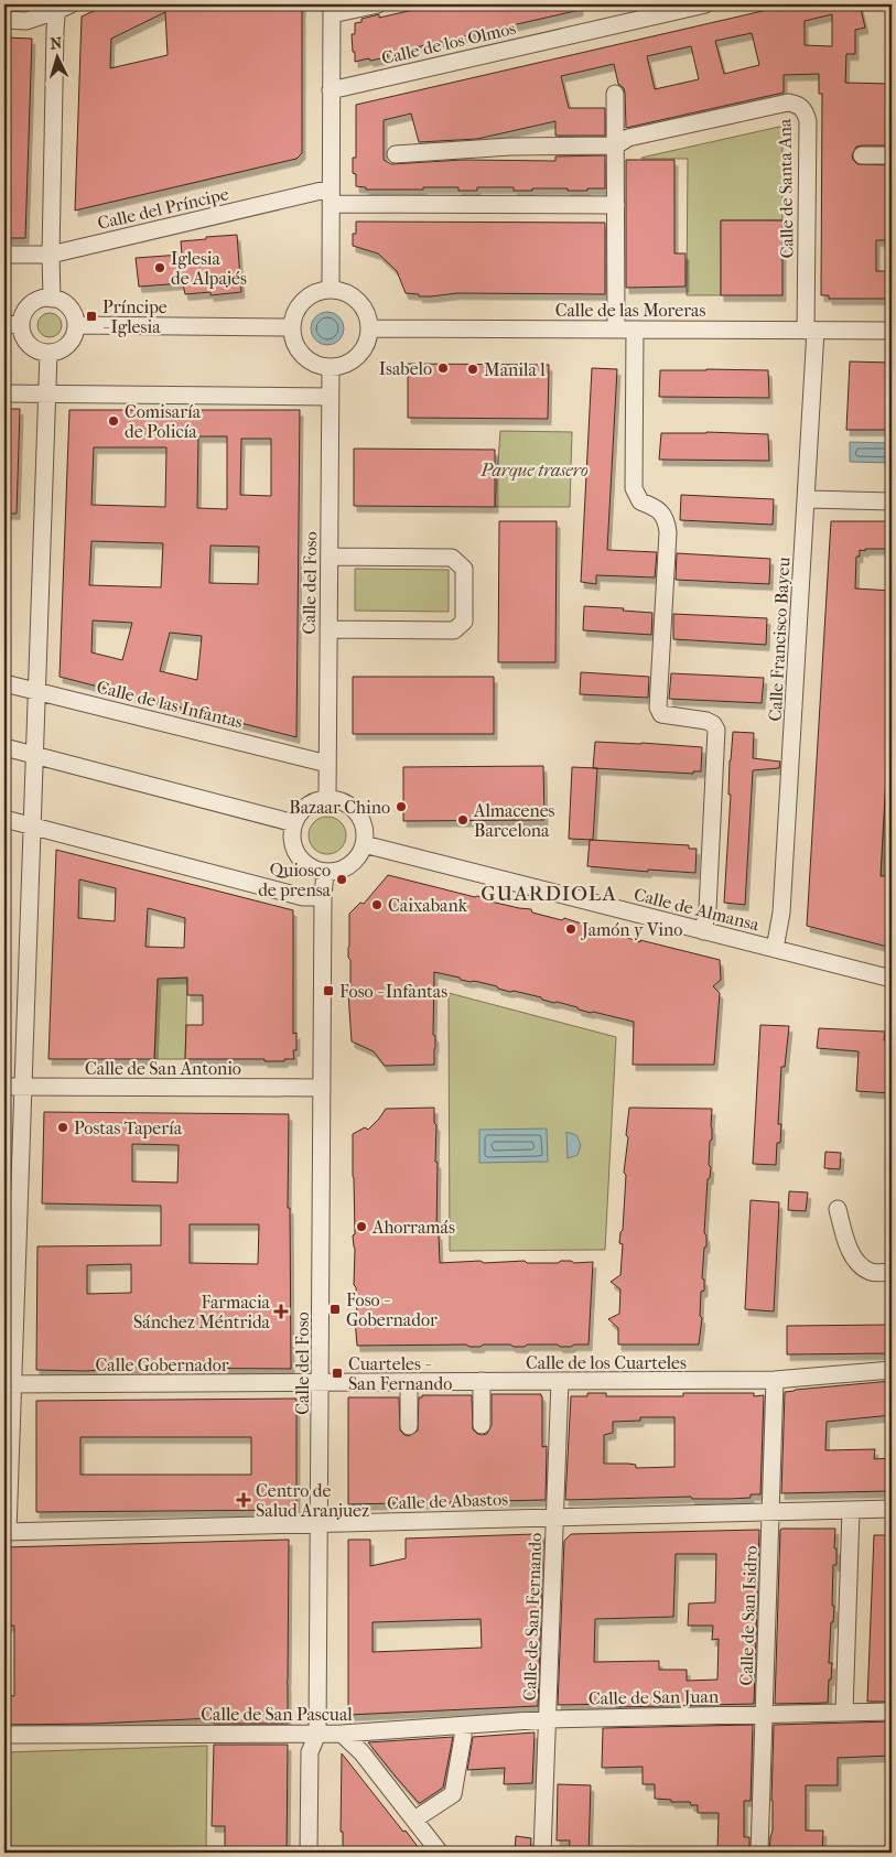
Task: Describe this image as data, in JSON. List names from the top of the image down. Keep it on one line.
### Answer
{"streets":{"street":["Calle de los Olmos","Calle de Santa Ana","Calle del Príncipe","Calle de las Moreras","Calle del Foso","Calle Francisco Bayeu","Calle de las Infantas","Calle de Almansa","Calle de San Antonio","Calle de los Cuarteles","Calle Gobernador","Calle de Abastos","Calle de San Isidro","Calle de San Fernando","Calle de San Juan","Calle de San Pascual"]},"crossings":[["Calle de Santa Ana","Calle de las Moreras"],["Calle de Santa Ana","Calle Francisco Bayeu"],["Calle de las Moreras","Calle del Foso"],["Calle de las Moreras","Calle Francisco Bayeu"],["Calle del Foso","Calle de las Infantas"],["Calle del Foso","Calle de Almansa"],["Calle del Foso","Calle de San Antonio"],["Calle del Foso","Calle de los Cuarteles"],["Calle del Foso","Calle Gobernador"],["Calle del Foso","Calle de Abastos"],["Calle del Foso","Calle de San Pascual"],["Calle Francisco Bayeu","Calle de Almansa"],["Calle de los Cuarteles","Calle Gobernador"],["Calle de los Cuarteles","Calle de San Isidro"],["Calle de los Cuarteles","Calle de San Fernando"],["Calle de Abastos","Calle de San Isidro"],["Calle de Abastos","Calle de San Fernando"],["Calle de San Isidro","Calle de San Juan"],["Calle de San Fernando","Calle de San Juan"],["Calle de San Fernando","Calle de San Pascual"],["Calle de San Juan","Calle de San Pascual"]],"districts":["GUARDIOLA"],"parks":["Parque trasero"],"places":{"other":["Iglesia de Alpajés","Isabelo","Manila l","Comisaría de Policía","Bazaar Chino","Almacenes Barcelona","Quiosco de prensa","Caixabank","Jamón y Vino","Postas Tapería","Ahorramás"],"transit":["Príncipe - Iglesia","Foso - Infantas","Foso - Gobernador","Cuarteles - San Fernando"],"health":["Farmacia Sánchez Méntrida","Centro de Salud Aranjuez"]},"north":"top"}
